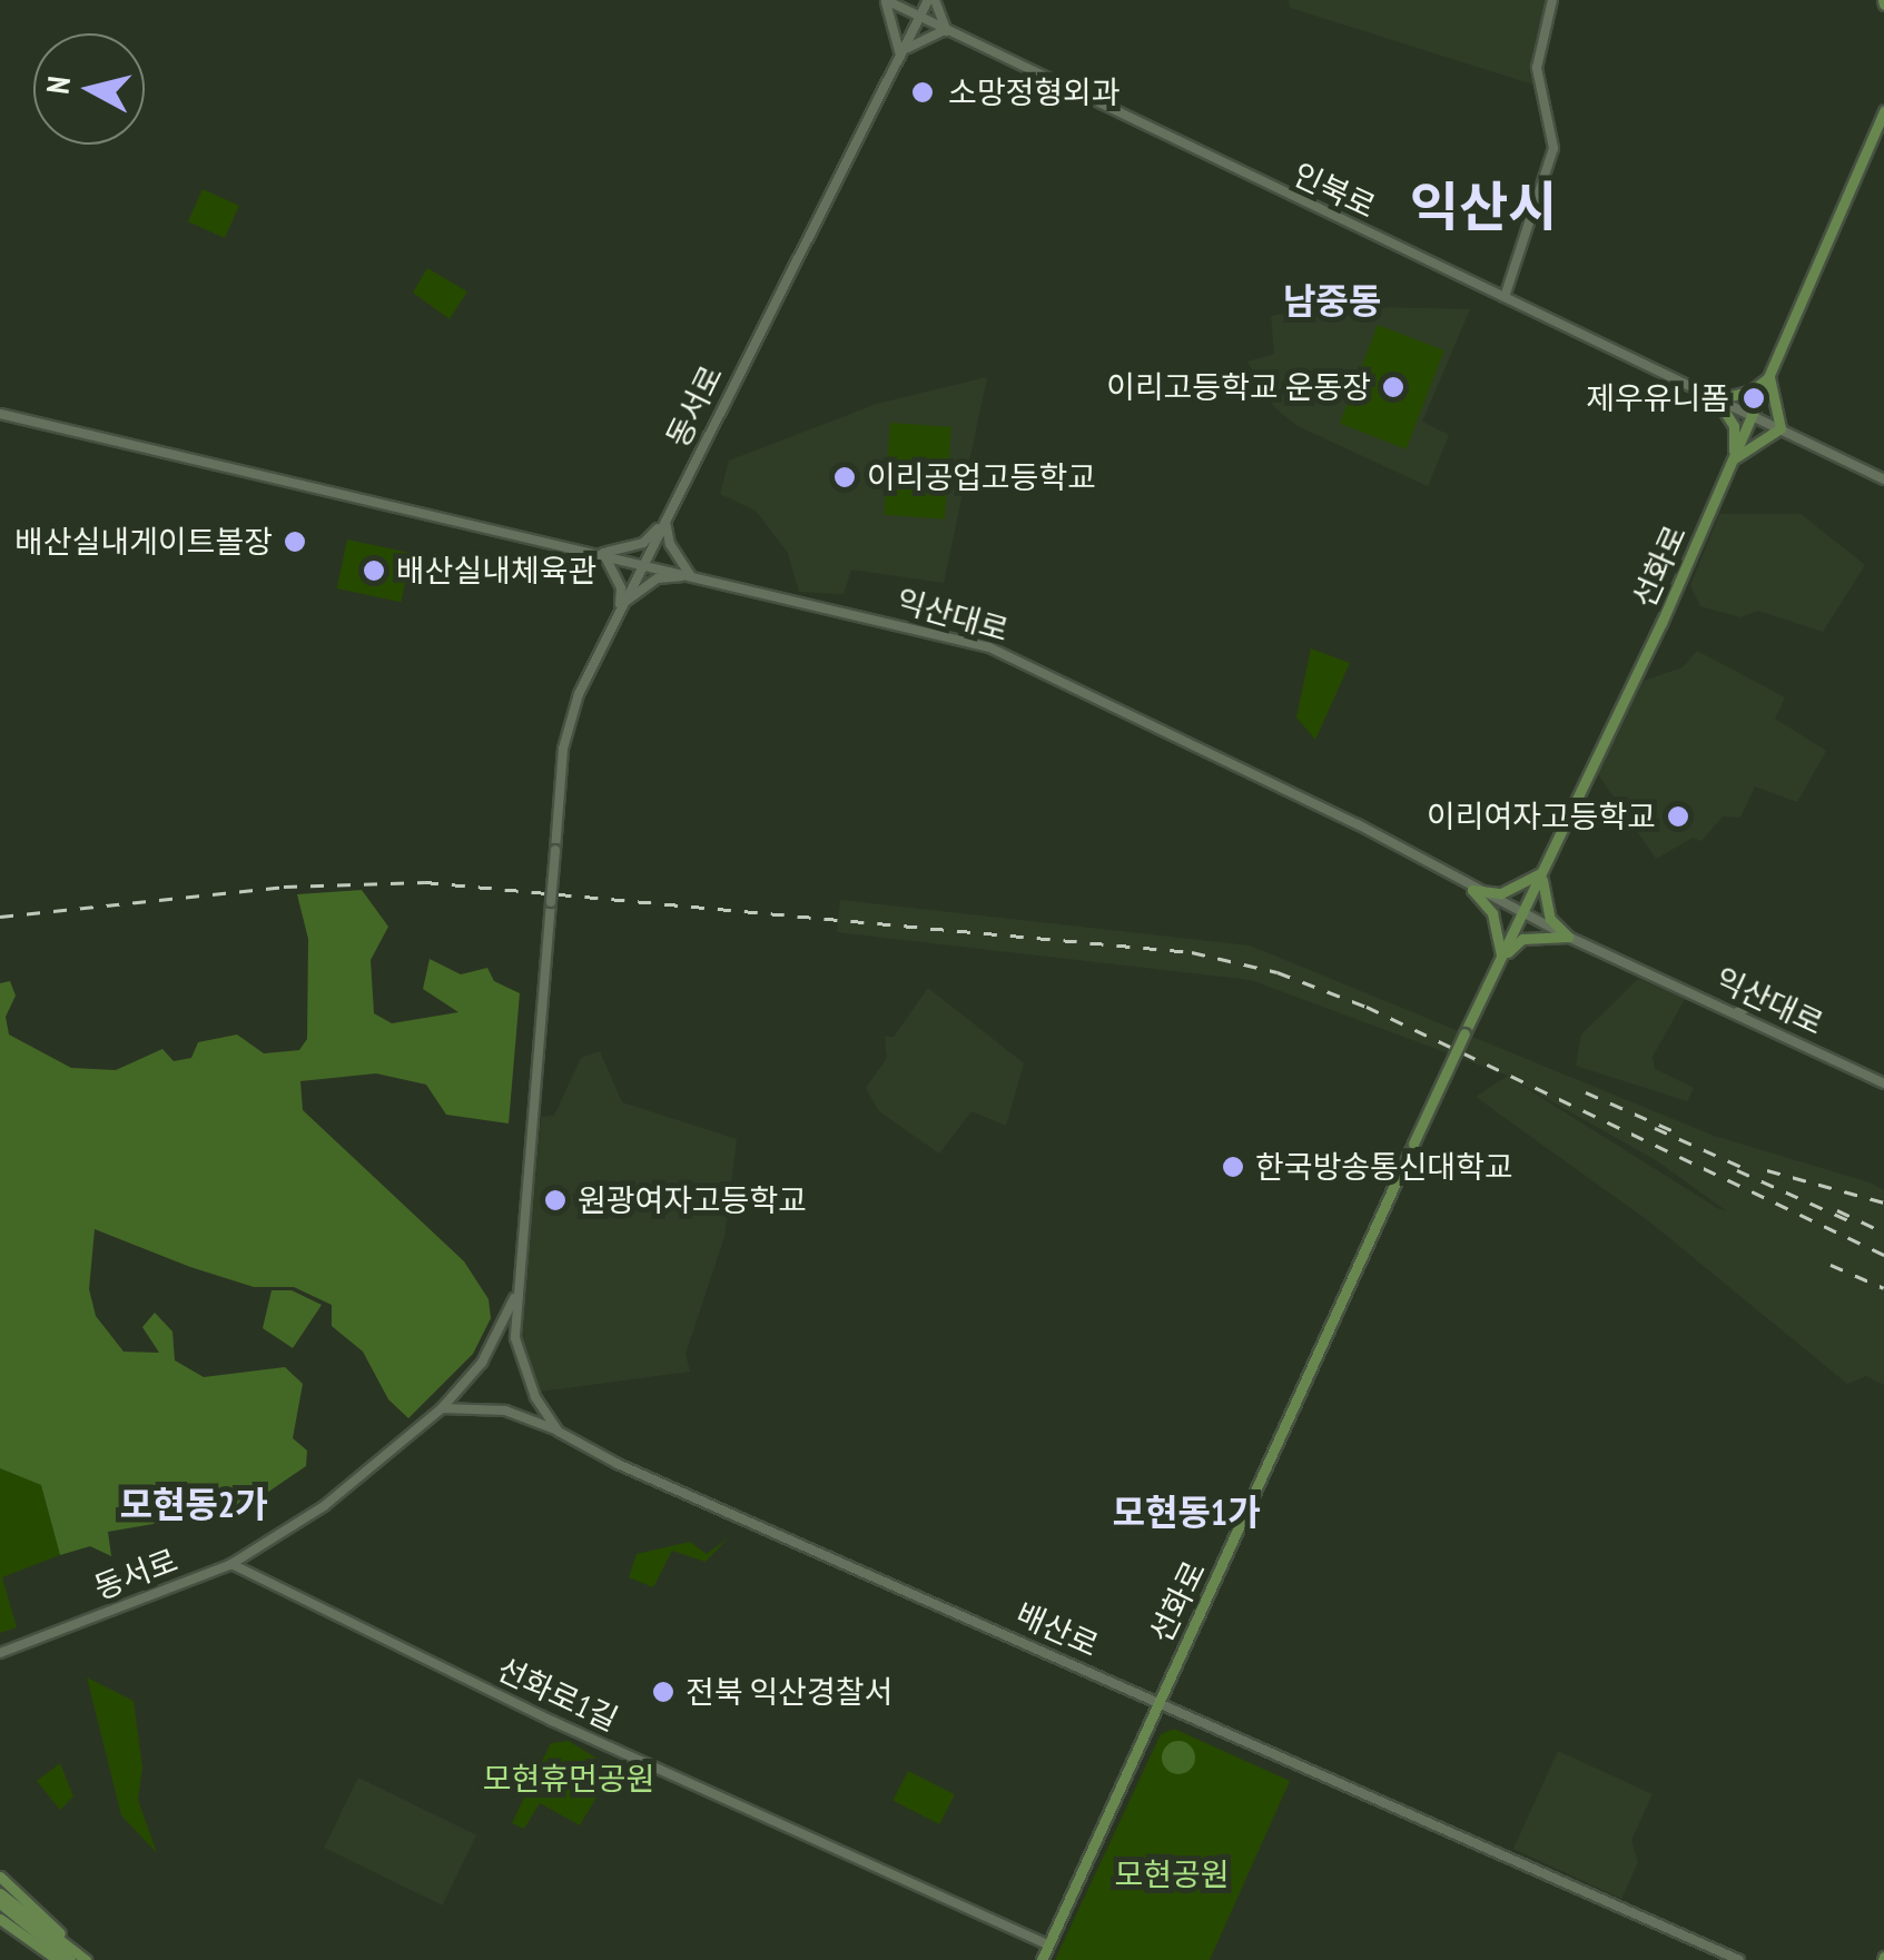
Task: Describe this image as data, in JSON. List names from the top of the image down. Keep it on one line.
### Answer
{"streets":{"main road":["선화로"],"street":["인북로","동서로","익산대로","배산로","선화로1길"]},"crossings":[["인북로","동서로"],["인북로","선화로"],["동서로","익산대로"],["동서로","배산로"],["동서로","선화로1길"],["선화로","익산대로"],["선화로","배산로"],["선화로","선화로1길"]],"districts":["익산시","남중동","모현동2가","모현동1가"],"parks":["모현휴먼공원","모현공원"],"places":["소망정형외과","이리고등학교 운동장","제우유니폼","이리공업고등학교","배산실내게이트볼장","배산실내체육관","이리여자고등학교","한국방송통신대학교","원광여자고등학교","전북 익산경찰서"],"north":"left"}
